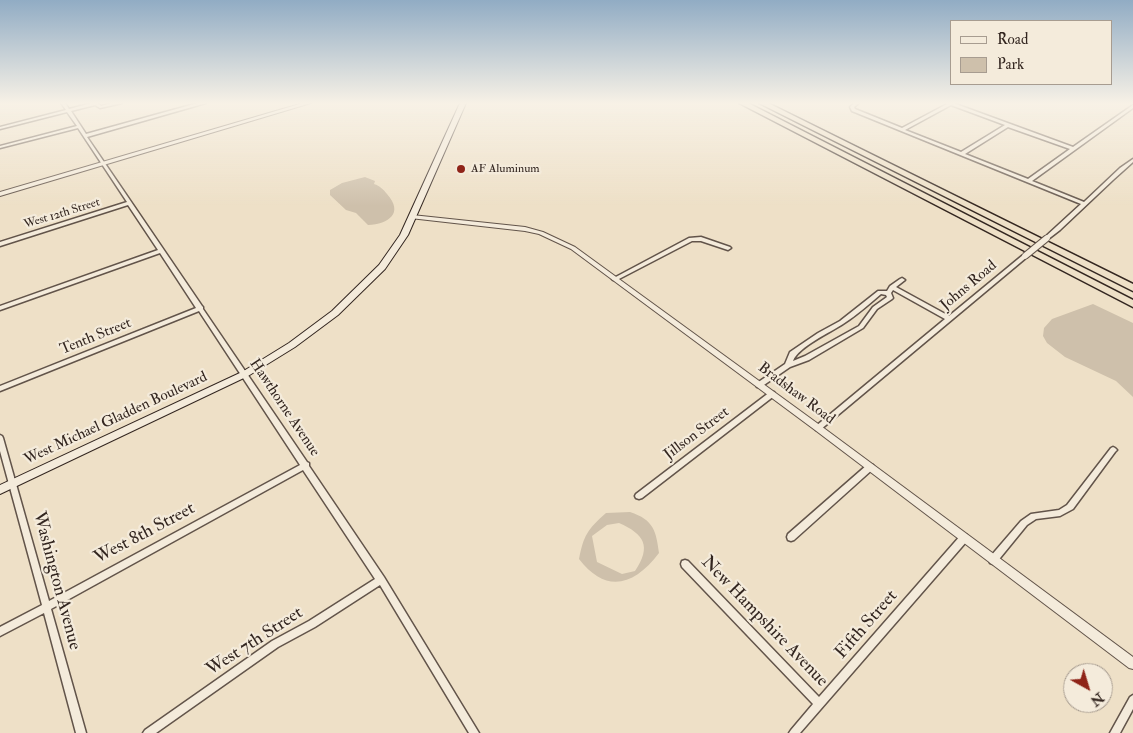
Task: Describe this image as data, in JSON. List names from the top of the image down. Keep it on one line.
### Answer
{"streets":{"main road":["West Michael Gladden Boulevard"],"street":["West 12th Street","Johns Road","Tenth Street","Bradshaw Road","Hawthorne Avenue","Jillson Street","West 8th Street","Washington Avenue","New Hampshire Avenue","Fifth Street","West 7th Street"]},"crossings":[["West 12th Street","Hawthorne Avenue"],["Johns Road","Bradshaw Road"],["Tenth Street","Hawthorne Avenue"],["Bradshaw Road","West Michael Gladden Boulevard"],["Bradshaw Road","Jillson Street"],["Bradshaw Road","Fifth Street"],["Hawthorne Avenue","West Michael Gladden Boulevard"],["Hawthorne Avenue","West 8th Street"],["Hawthorne Avenue","West 7th Street"],["West Michael Gladden Boulevard","Washington Avenue"],["West 8th Street","Washington Avenue"],["New Hampshire Avenue","Fifth Street"]],"places":["AF Aluminum"],"legend":["Road","Park"],"north":"bottom right"}
